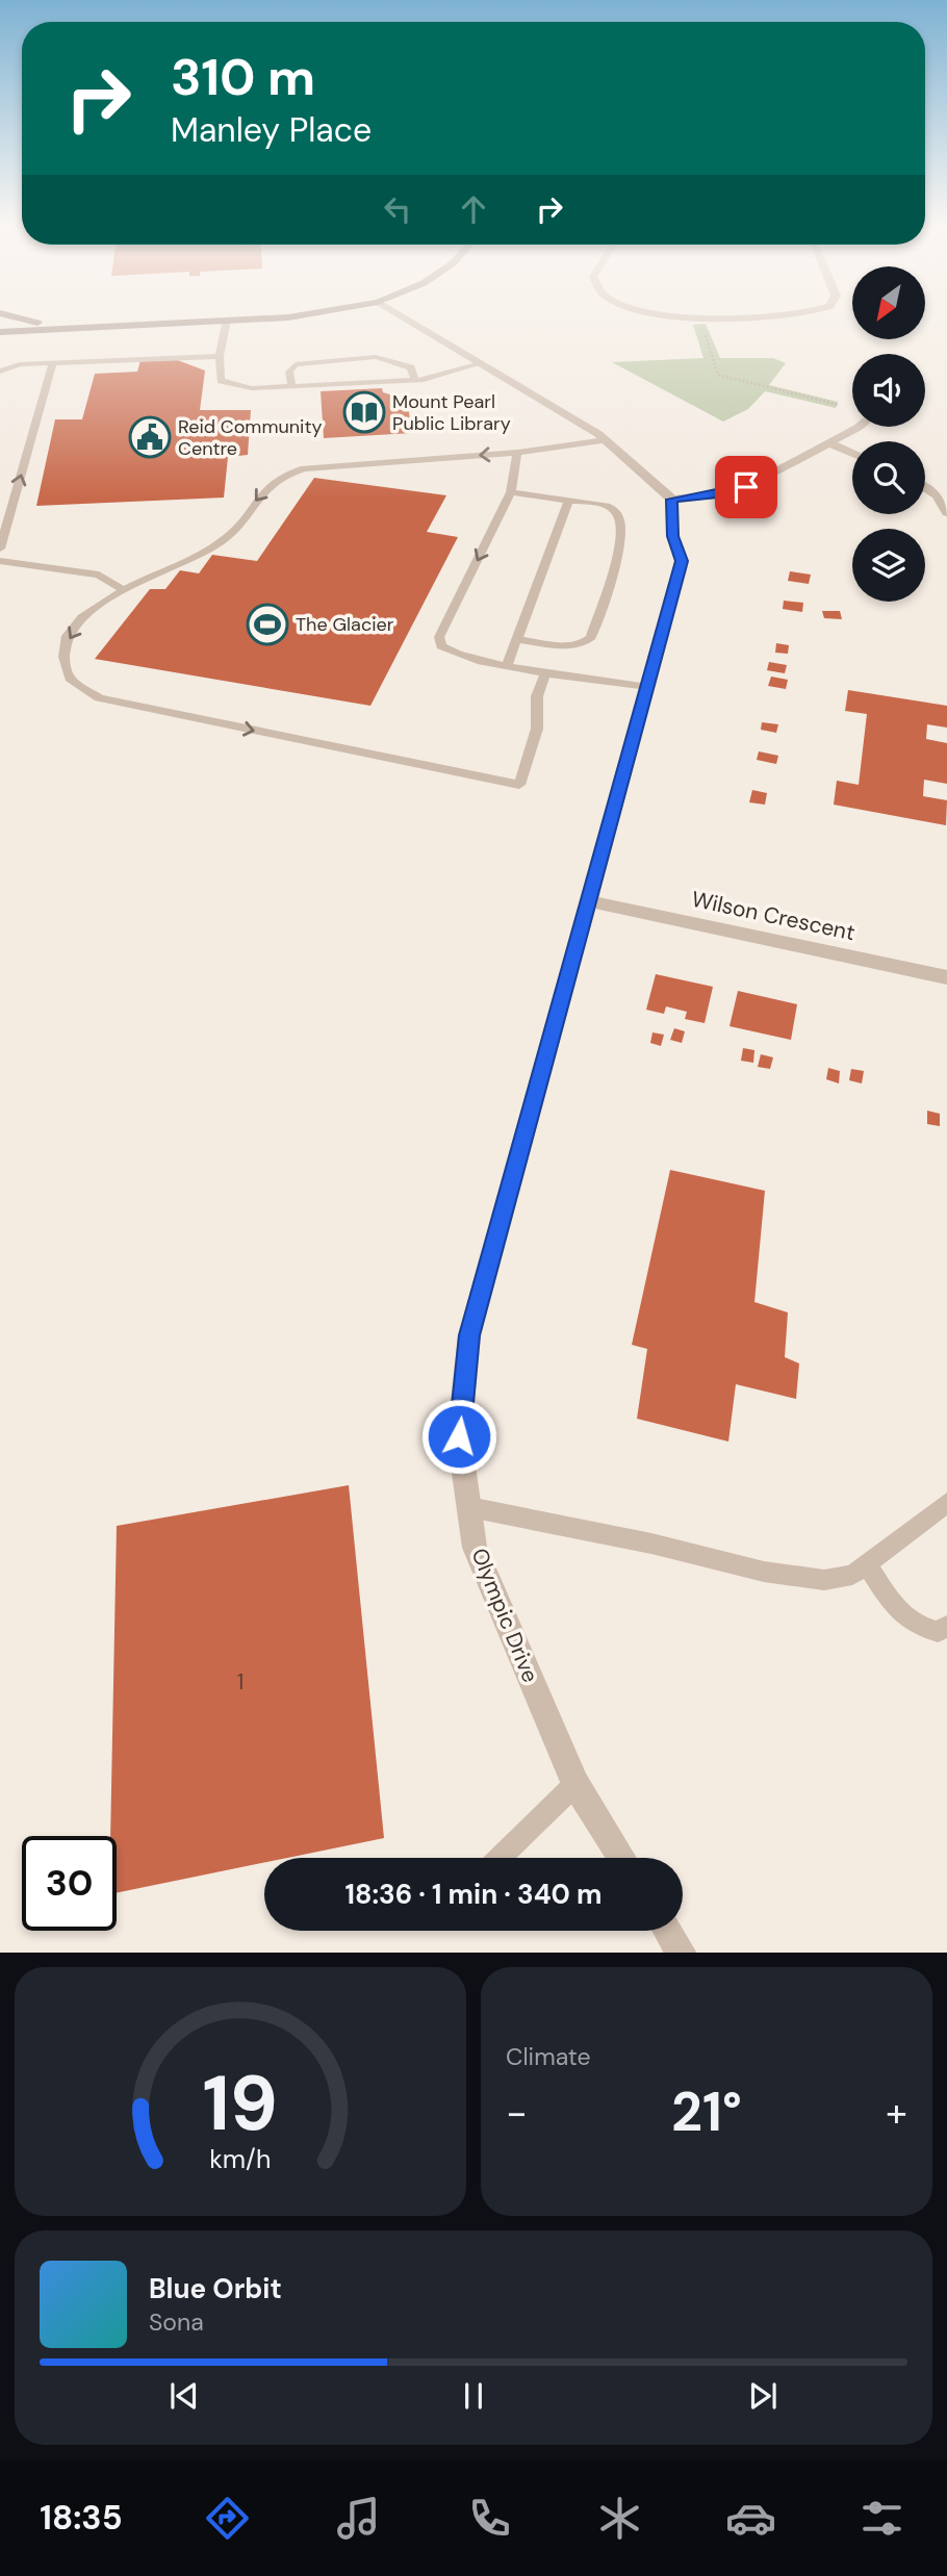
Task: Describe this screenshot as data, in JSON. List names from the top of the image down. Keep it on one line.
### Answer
{"streets":{"street":["Wilson Crescent","Olympic Drive"]},"crossings":[["Wilson Crescent","Olympic Drive"]],"places":{"library":["Mount Pearl Public Library"],"public building":["Reid Community Centre"],"sports":["The Glacier"]},"house_numbers":["1"],"north":"bottom left","page":{"turn":["310 m","Manley Place"],"limit":"30","trip":"18:36 · 1 min · 340 m","tile":"Climate","heat":["−","21°","+"],"song":["Blue Orbit","Sona"],"tabs":"18:35","gauge":["19","km/h"]}}
